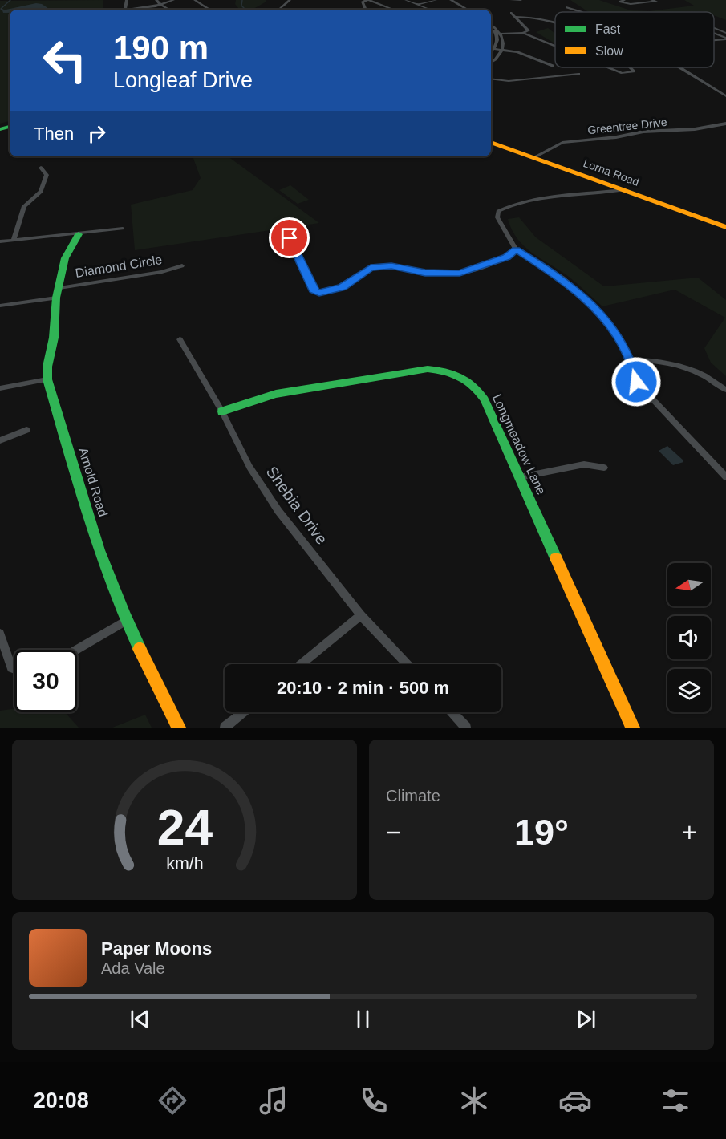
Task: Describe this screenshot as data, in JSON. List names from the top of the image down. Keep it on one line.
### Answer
{"streets":{"street":["Greentree Drive","Lorna Road","Diamond Circle","Longmeadow Lane","Arnold Road","Shebia Drive"]},"crossings":[["Greentree Drive","Lorna Road"],["Diamond Circle","Arnold Road"],["Longmeadow Lane","Shebia Drive"]],"legend":["Fast","Slow"],"north":"left","page":{"turn":["190 m","Longleaf Drive"],"then":"Then","limit":"30","trip":"20:10 · 2 min · 500 m","tile":"Climate","heat":["−","19°","+"],"song":["Paper Moons","Ada Vale"],"tabs":"20:08","gauge":["24","km/h"]}}
